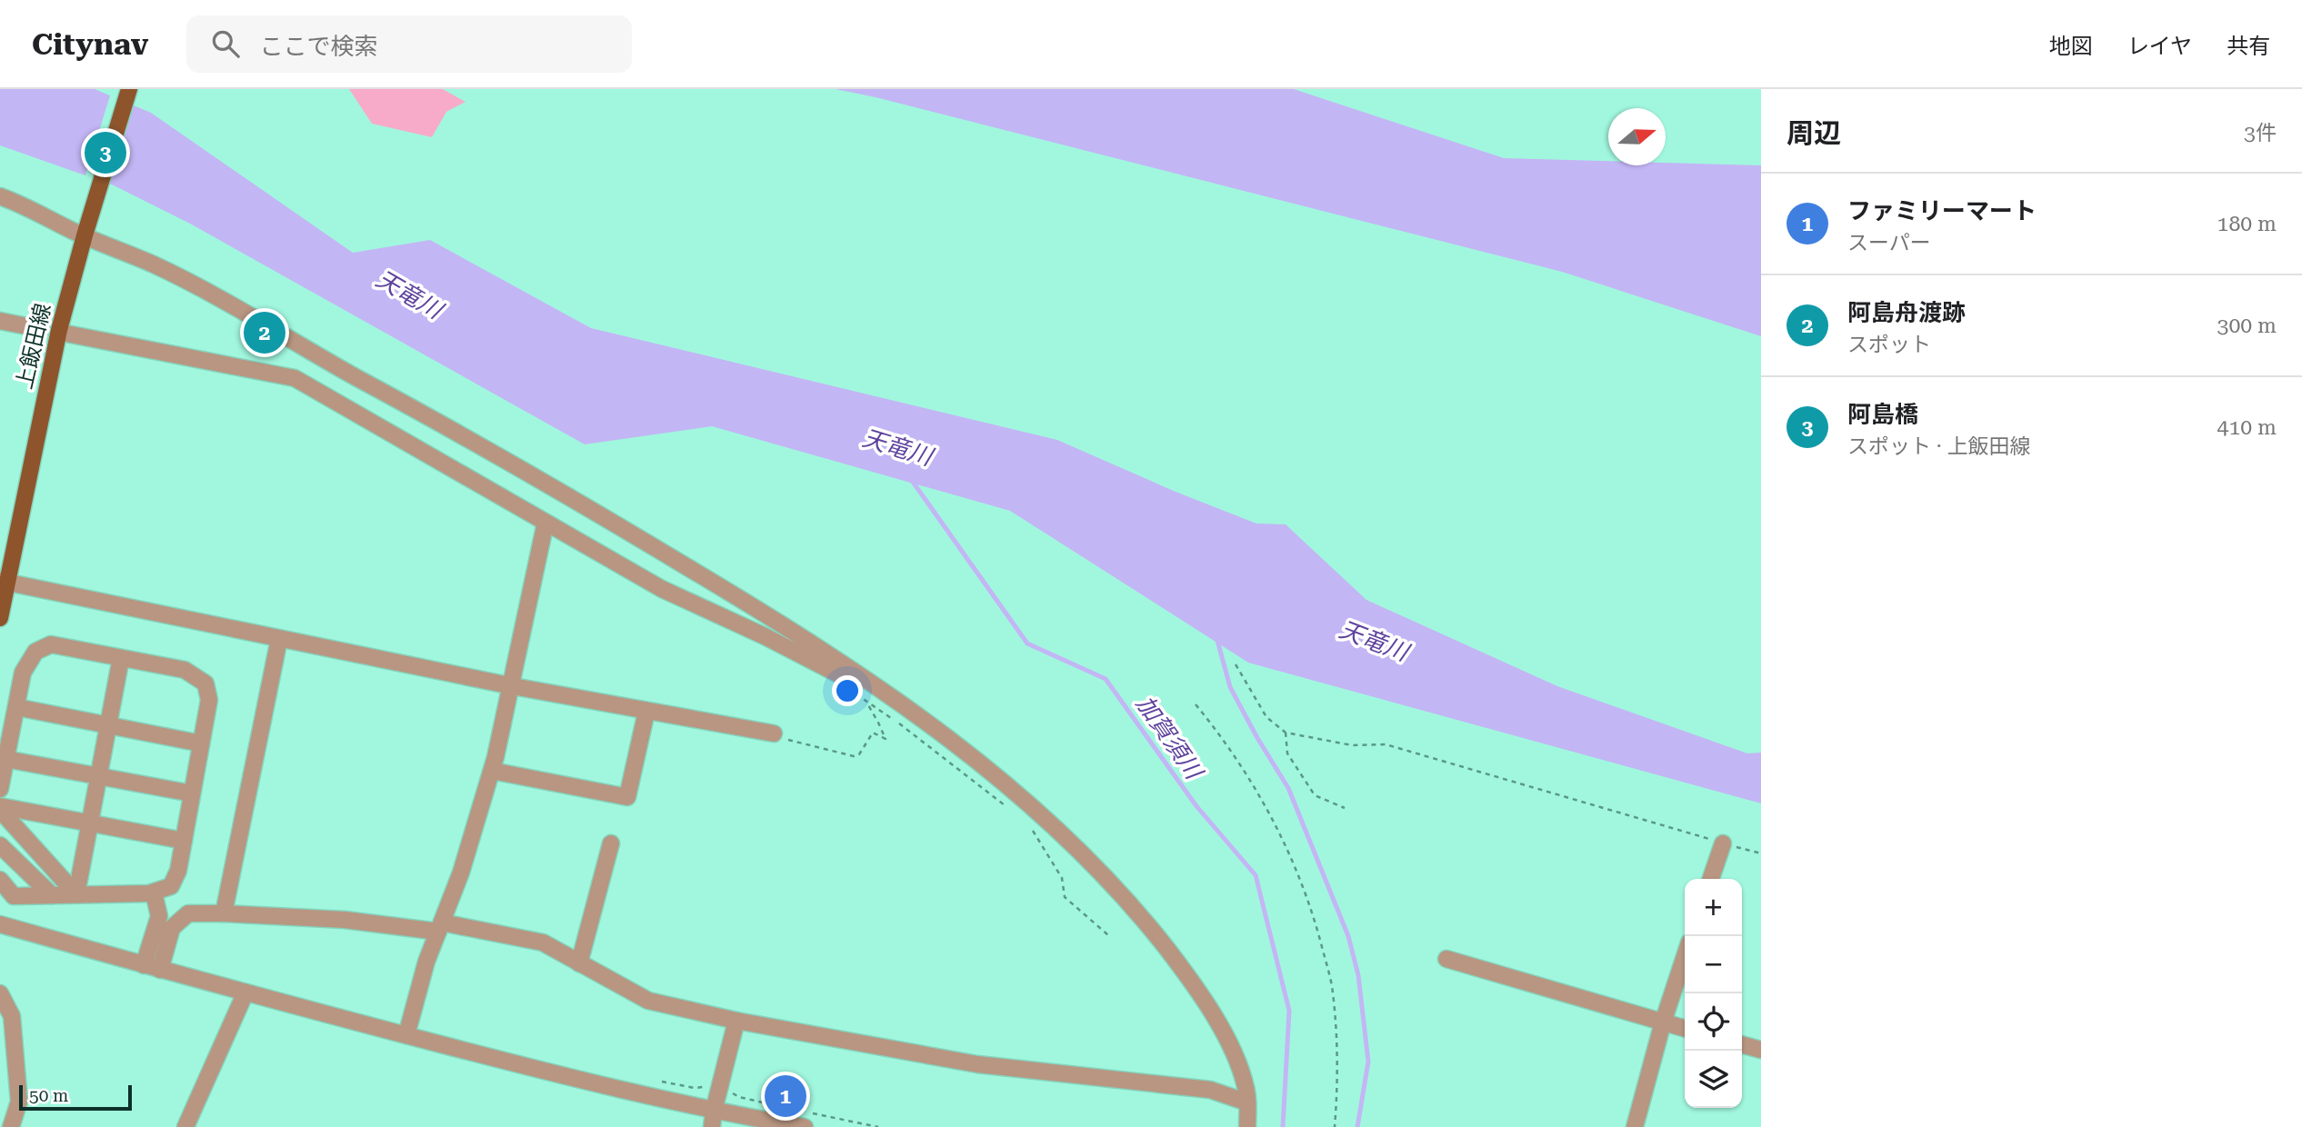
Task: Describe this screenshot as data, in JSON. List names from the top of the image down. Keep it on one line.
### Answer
{"streets":{"main road":["上飯田線"]},"water":["天竜川","加賀須川"],"scale_bar":"50 m","north":"right","page":{"header":"Citynav","search":"ここで検索","nav":["地図","レイヤ","共有"],"heading":["周辺","3件"],"pins":["3","2","1"],"list":[{"mark":"1","name":"ファミリーマート","note":"スーパー","value":"180 m"},{"mark":"2","name":"阿島舟渡跡","note":"スポット","value":"300 m"},{"mark":"3","name":"阿島橋","note":"スポット · 上飯田線","value":"410 m"}],"map_buttons":["+","−"],"scale":"50 m"}}
